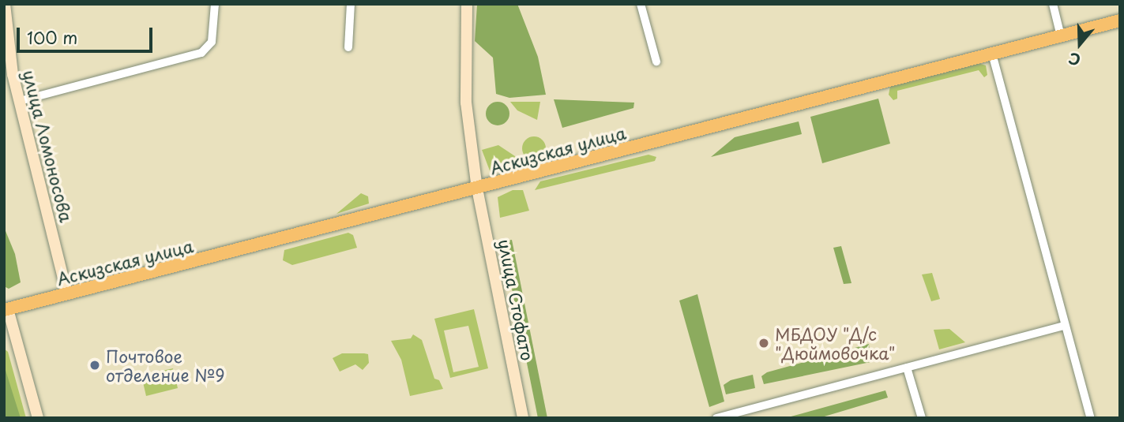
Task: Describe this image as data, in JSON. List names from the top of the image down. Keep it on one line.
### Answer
{"streets":{"main road":["Аскизская улица"],"street":["улица Ломоносова","улица Стофато"]},"crossings":[["улица Ломоносова","Аскизская улица"],["Аскизская улица","улица Стофато"]],"places":["МБДОУ \"Д/с \"Дюймовочка\"","Почтовое отделение №9"],"scale_bar":"100 m","north":"bottom"}
